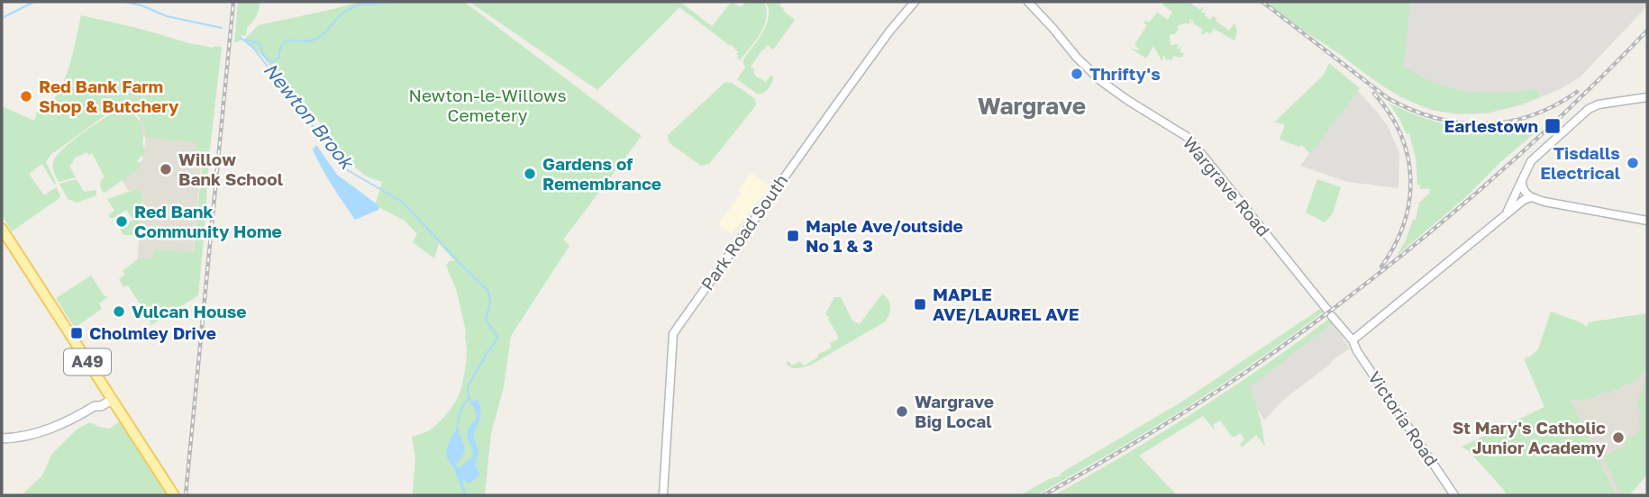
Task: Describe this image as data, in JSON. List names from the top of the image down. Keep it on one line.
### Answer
{"streets":{"main road":["A49"],"street":["Wargrave Road","Park Road South","Victoria Road"]},"crossings":[["Wargrave Road","Victoria Road"]],"districts":["Wargrave"],"water":["Newton Brook"],"parks":["Newton-le-Willows Cemetery"],"places":{"other":["Thrifty's","Red Bank Farm Shop & Butchery","Tisdalls Electrical","Willow Bank School","Gardens of Remembrance","Red Bank Community Home","Vulcan House","Wargrave Big Local","St Mary's Catholic Junior Academy"],"transit":["Earlestown","Maple Ave/outside No 1 & 3","MAPLE AVE/LAUREL AVE","Cholmley Drive"]}}
